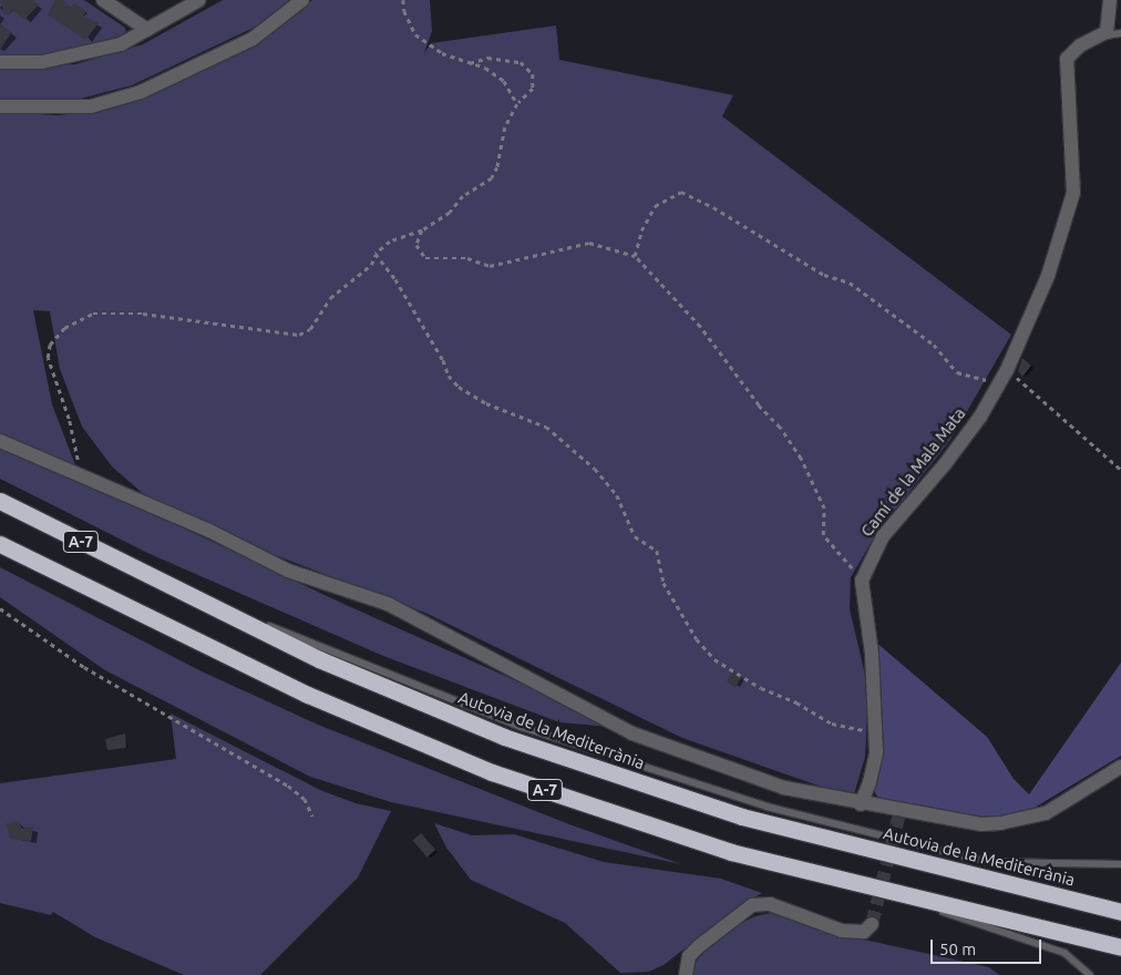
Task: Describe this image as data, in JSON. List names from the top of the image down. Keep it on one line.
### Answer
{"streets":{"highway":["A-7","Autovia de la Mediterrània"],"street":["Camí de la Mala Mata"]},"scale_bar":"50 m"}
